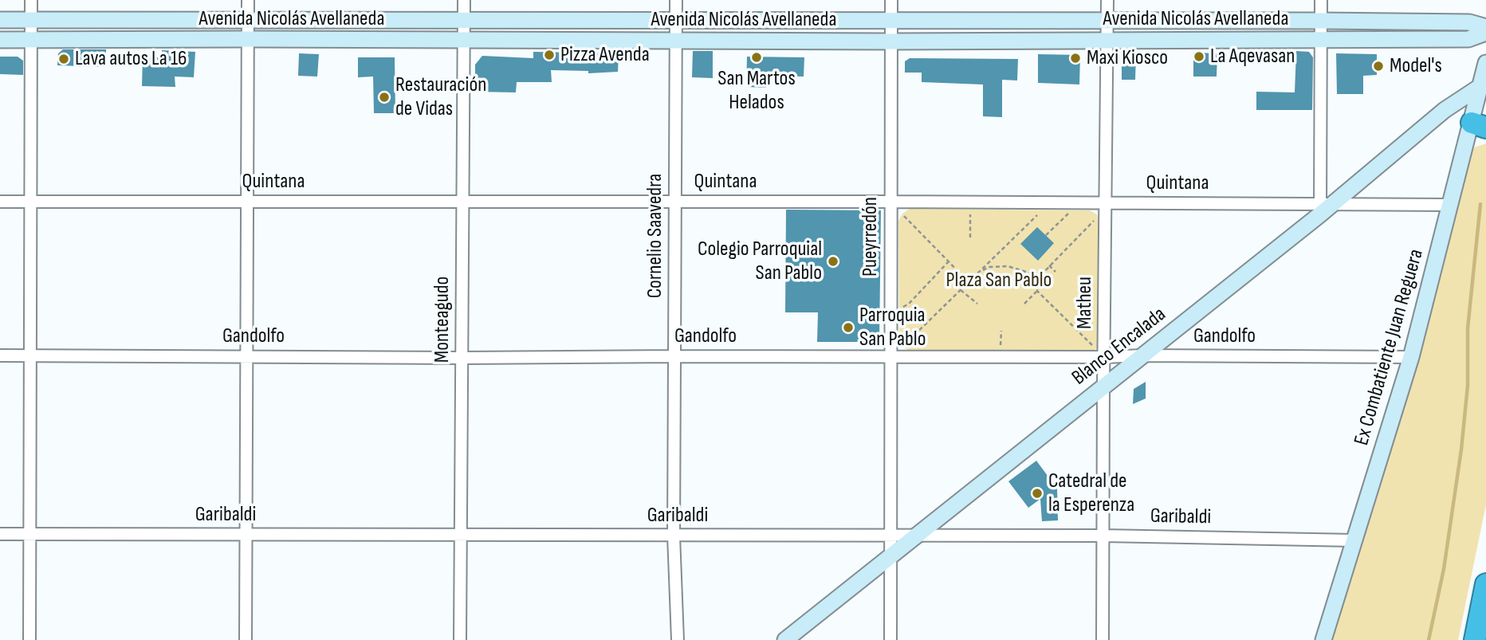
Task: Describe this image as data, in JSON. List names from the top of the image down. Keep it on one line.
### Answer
{"streets":{"main road":["Avenida Nicolás Avellaneda","Blanco Encalada","Ex Combatiente Juan Reguera"],"street":["Quintana","Cornelio Saavedra","Pueyrredón","Matheu","Monteagudo","Gandolfo","Garibaldi"]},"crossings":[["Avenida Nicolás Avellaneda","Cornelio Saavedra"],["Avenida Nicolás Avellaneda","Pueyrredón"],["Avenida Nicolás Avellaneda","Matheu"],["Avenida Nicolás Avellaneda","Monteagudo"],["Quintana","Cornelio Saavedra"],["Quintana","Pueyrredón"],["Quintana","Matheu"],["Quintana","Monteagudo"],["Quintana","Blanco Encalada"],["Quintana","Ex Combatiente Juan Reguera"],["Cornelio Saavedra","Gandolfo"],["Cornelio Saavedra","Garibaldi"],["Pueyrredón","Gandolfo"],["Pueyrredón","Blanco Encalada"],["Pueyrredón","Garibaldi"],["Matheu","Gandolfo"],["Matheu","Blanco Encalada"],["Matheu","Garibaldi"],["Monteagudo","Gandolfo"],["Monteagudo","Garibaldi"],["Gandolfo","Blanco Encalada"],["Gandolfo","Ex Combatiente Juan Reguera"],["Blanco Encalada","Ex Combatiente Juan Reguera"],["Blanco Encalada","Garibaldi"],["Ex Combatiente Juan Reguera","Garibaldi"]],"parks":["Plaza San Pablo"],"places":["Pizza Avenda","La Aqevasan","San Martos Helados","Maxi Kiosco","Lava autos La 16","Model's","Restauración de Vidas","Colegio Parroquial San Pablo","Parroquia San Pablo","Catedral de la Esperenza"]}
